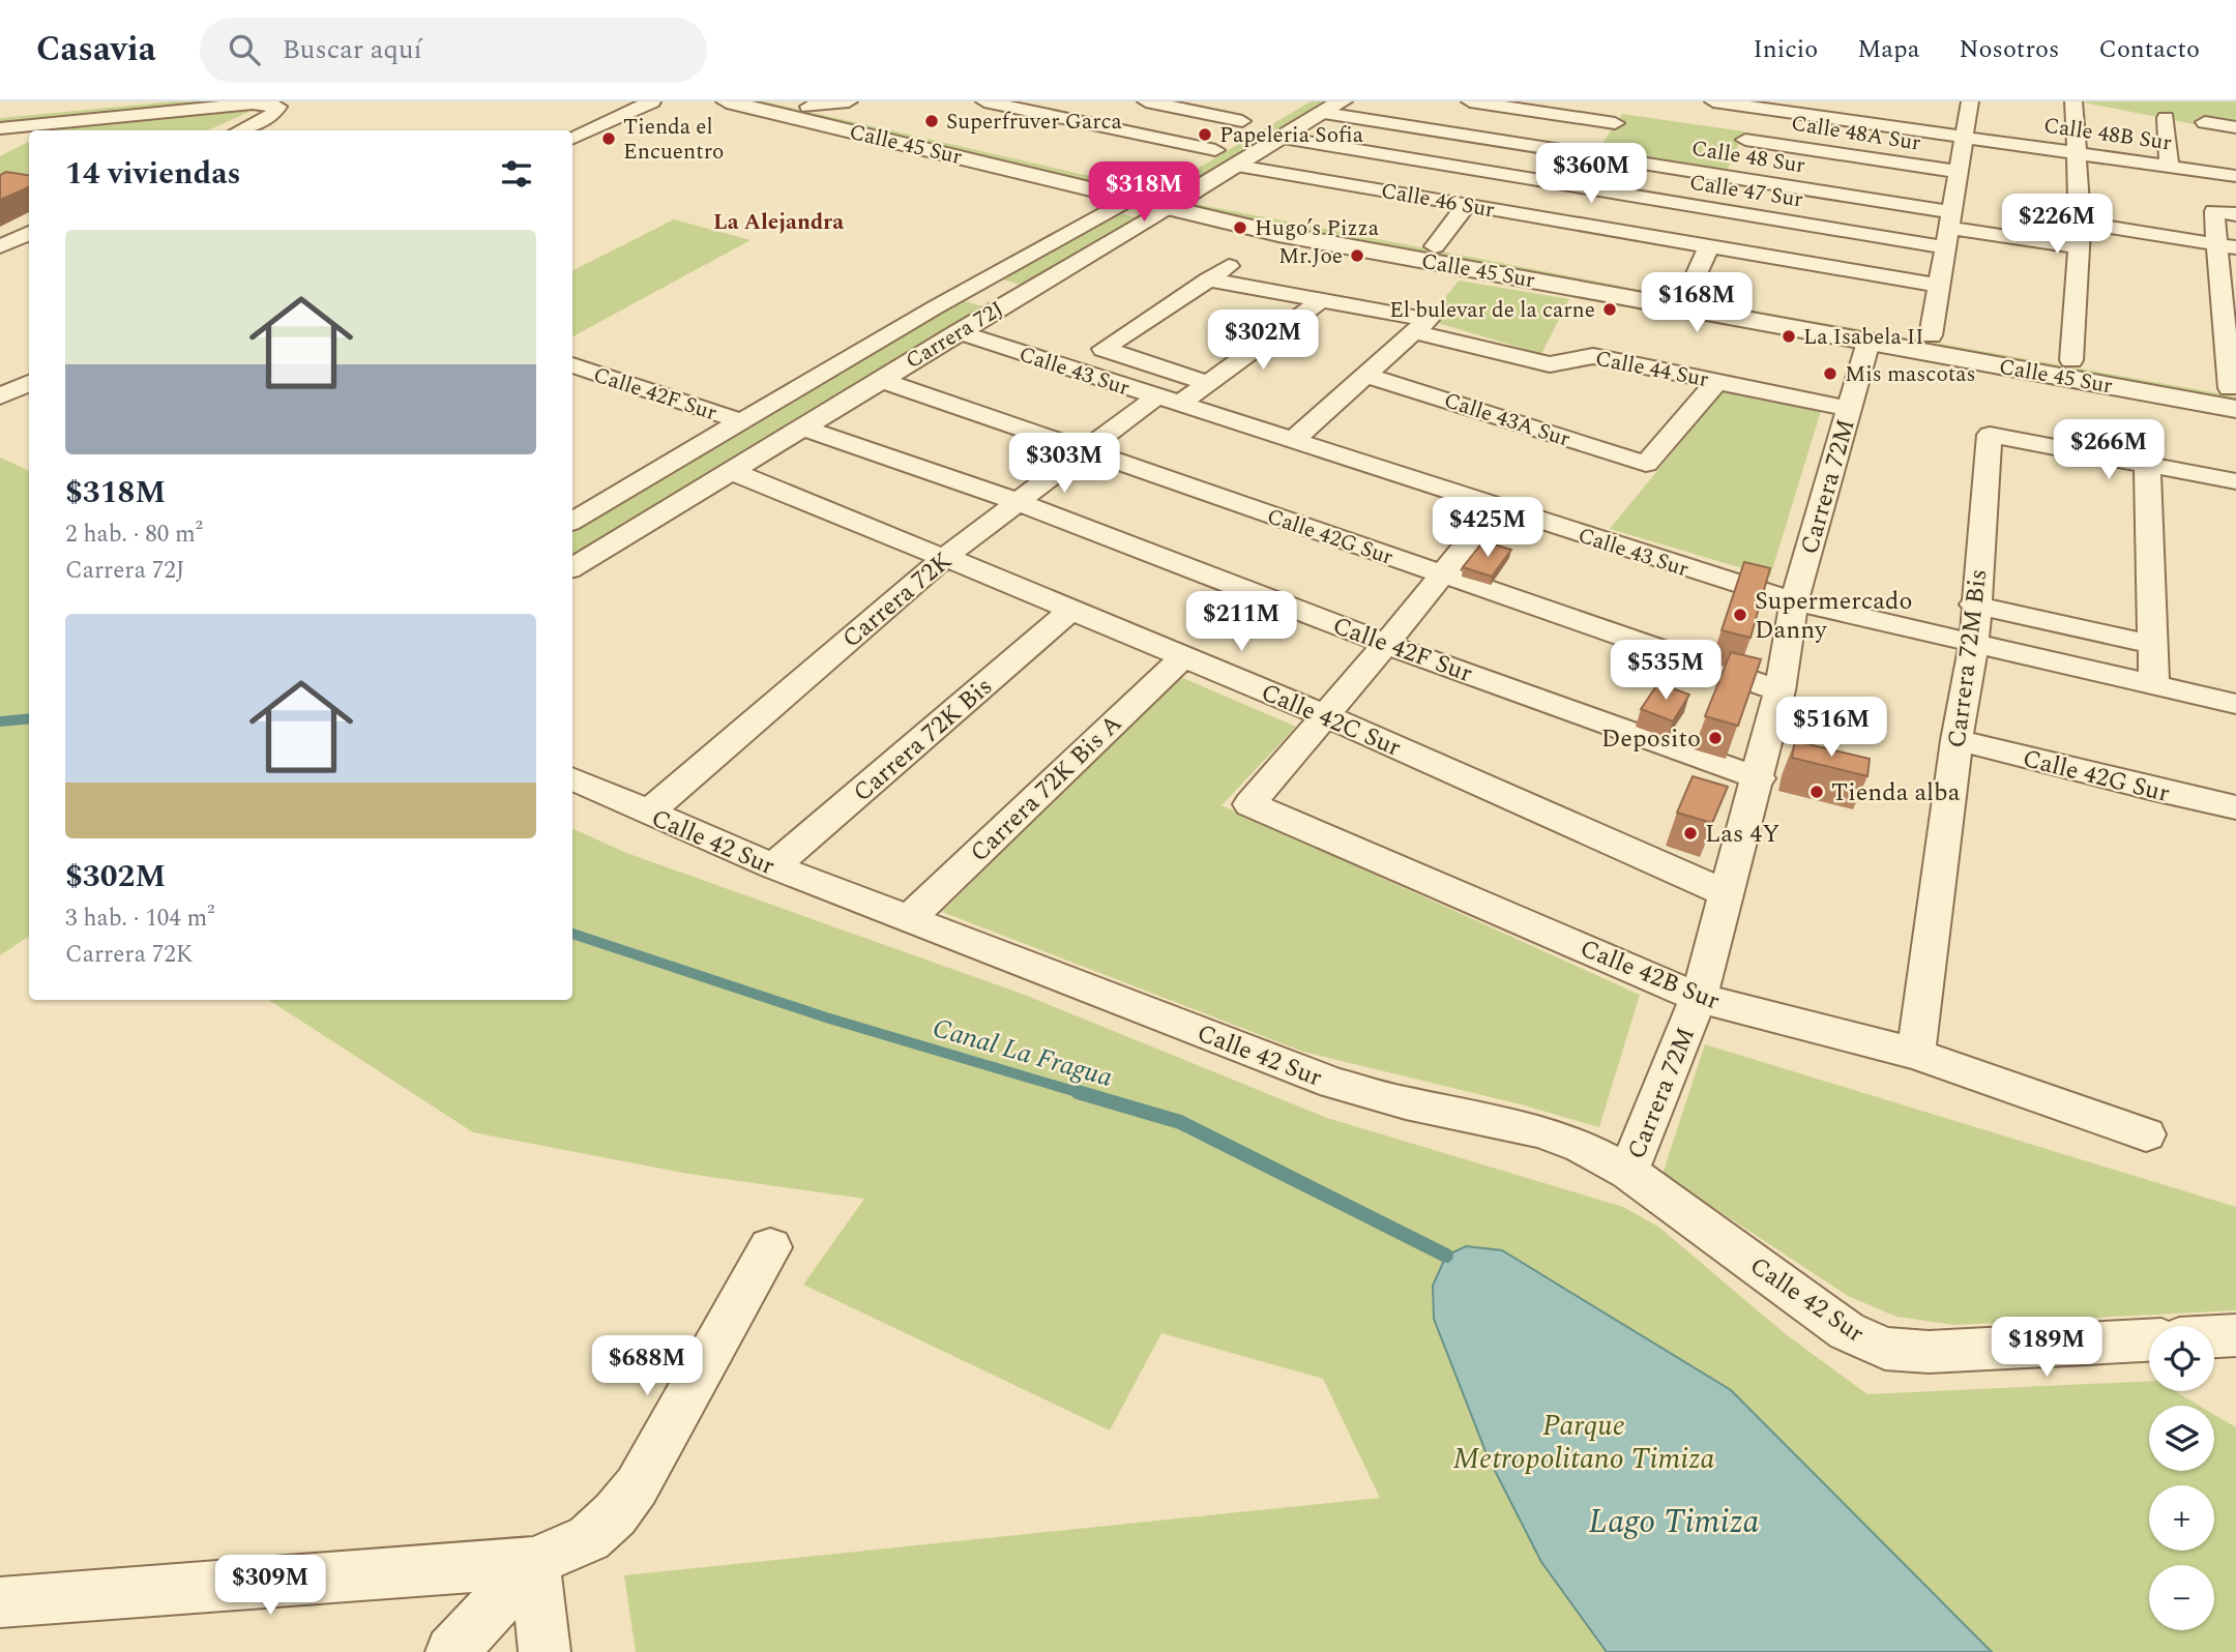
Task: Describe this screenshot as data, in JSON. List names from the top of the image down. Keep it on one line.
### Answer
{"streets":{"street":["Calle 48A Sur","Calle 48B Sur","Calle 45 Sur","Calle 48 Sur","Calle 47 Sur","Calle 46 Sur","Carrera 72J","Calle 44 Sur","Calle 43 Sur","Calle 42F Sur","Calle 43A Sur","Carrera 72M","Calle 42G Sur","Carrera 72K","Carrera 72M Bis","Calle 42C Sur","Carrera 72K Bis","Carrera 72K Bis A","Calle 42 Sur","Calle 42B Sur"]},"crossings":[["Calle 45 Sur","Carrera 72J"],["Calle 45 Sur","Carrera 72M"],["Calle 48 Sur","Calle 47 Sur"],["Calle 48 Sur","Carrera 72J"],["Calle 47 Sur","Carrera 72J"],["Calle 46 Sur","Carrera 72J"],["Carrera 72J","Calle 43 Sur"],["Carrera 72J","Calle 42F Sur"],["Carrera 72J","Calle 42G Sur"],["Carrera 72J","Calle 42C Sur"],["Calle 44 Sur","Calle 43A Sur"],["Calle 44 Sur","Carrera 72M"],["Calle 44 Sur","Carrera 72K"],["Calle 43 Sur","Carrera 72M"],["Calle 43 Sur","Carrera 72K"],["Calle 43 Sur","Carrera 72M Bis"],["Calle 42F Sur","Carrera 72M"],["Calle 42F Sur","Carrera 72K"],["Carrera 72M","Calle 42G Sur"],["Carrera 72M","Calle 42C Sur"],["Carrera 72M","Calle 42 Sur"],["Carrera 72M","Calle 42B Sur"],["Calle 42G Sur","Carrera 72K"],["Calle 42G Sur","Carrera 72M Bis"],["Carrera 72K","Calle 42C Sur"],["Carrera 72K","Calle 42 Sur"],["Carrera 72M Bis","Calle 42B Sur"],["Calle 42C Sur","Carrera 72K Bis"],["Calle 42C Sur","Carrera 72K Bis A"],["Calle 42C Sur","Calle 42B Sur"],["Carrera 72K Bis","Calle 42 Sur"],["Carrera 72K Bis A","Calle 42 Sur"]],"districts":["La Alejandra"],"water":["Canal La Fragua","Lago Timiza"],"parks":["Parque Metropolitano Timiza"],"places":["Superfruver Garca","Papeleria Sofia","Tienda el Encuentro","Hugo’s Pizza","Mr.Joe","El bulevar de la carne","La Isabela II","Mis mascotas","Supermercado Danny","Deposito","Tienda alba","Las 4Y"],"page":{"header":"Casavia","search":"Buscar aquí","nav":["Inicio","Mapa","Nosotros","Contacto"],"heading":"14 viviendas","price":["$360M","$318M","$226M","$168M","$302M","$266M","$303M","$425M","$211M","$535M","$516M","$189M","$688M","$309M"],"list":[{"name":"$318M","note":"2 hab. · 80 m² · Carrera 72J"},{"name":"$302M","note":"3 hab. · 104 m² · Carrera 72K"}],"map_buttons":["+","−"]}}
